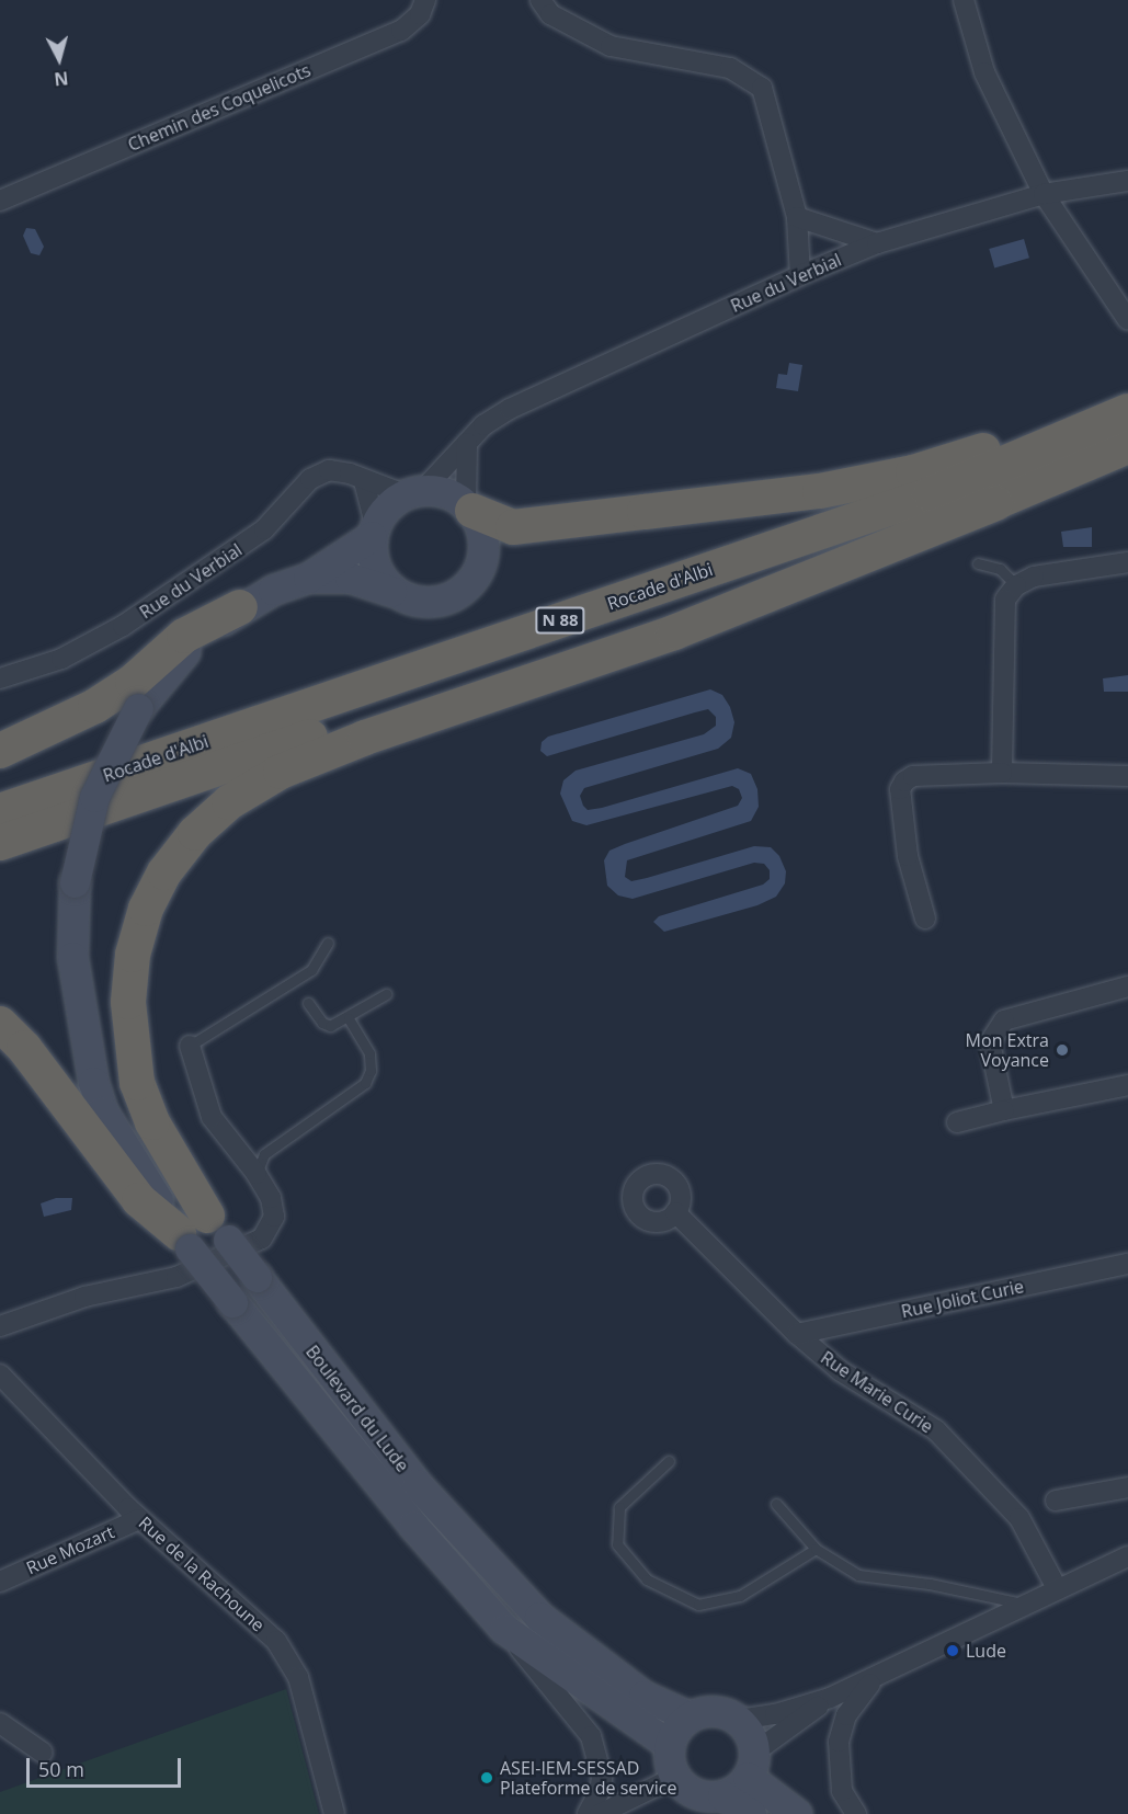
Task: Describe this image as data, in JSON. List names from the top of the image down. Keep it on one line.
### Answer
{"streets":{"highway":["Rocade d'Albi","N 88"],"main road":["Boulevard du Lude"],"street":["Chemin des Coquelicots","Rue du Verbial","Rue Joliot Curie","Rue Marie Curie","Rue Mozart","Rue de la Rachoune"]},"crossings":[["Rue du Verbial","Boulevard du Lude"],["Rue Joliot Curie","Rue Marie Curie"],["Rue Mozart","Rue de la Rachoune"]],"places":["Mon Extra Voyance","Lude","ASEI-IEM-SESSAD Plateforme de service"],"scale_bar":"50 m","north":"bottom"}
